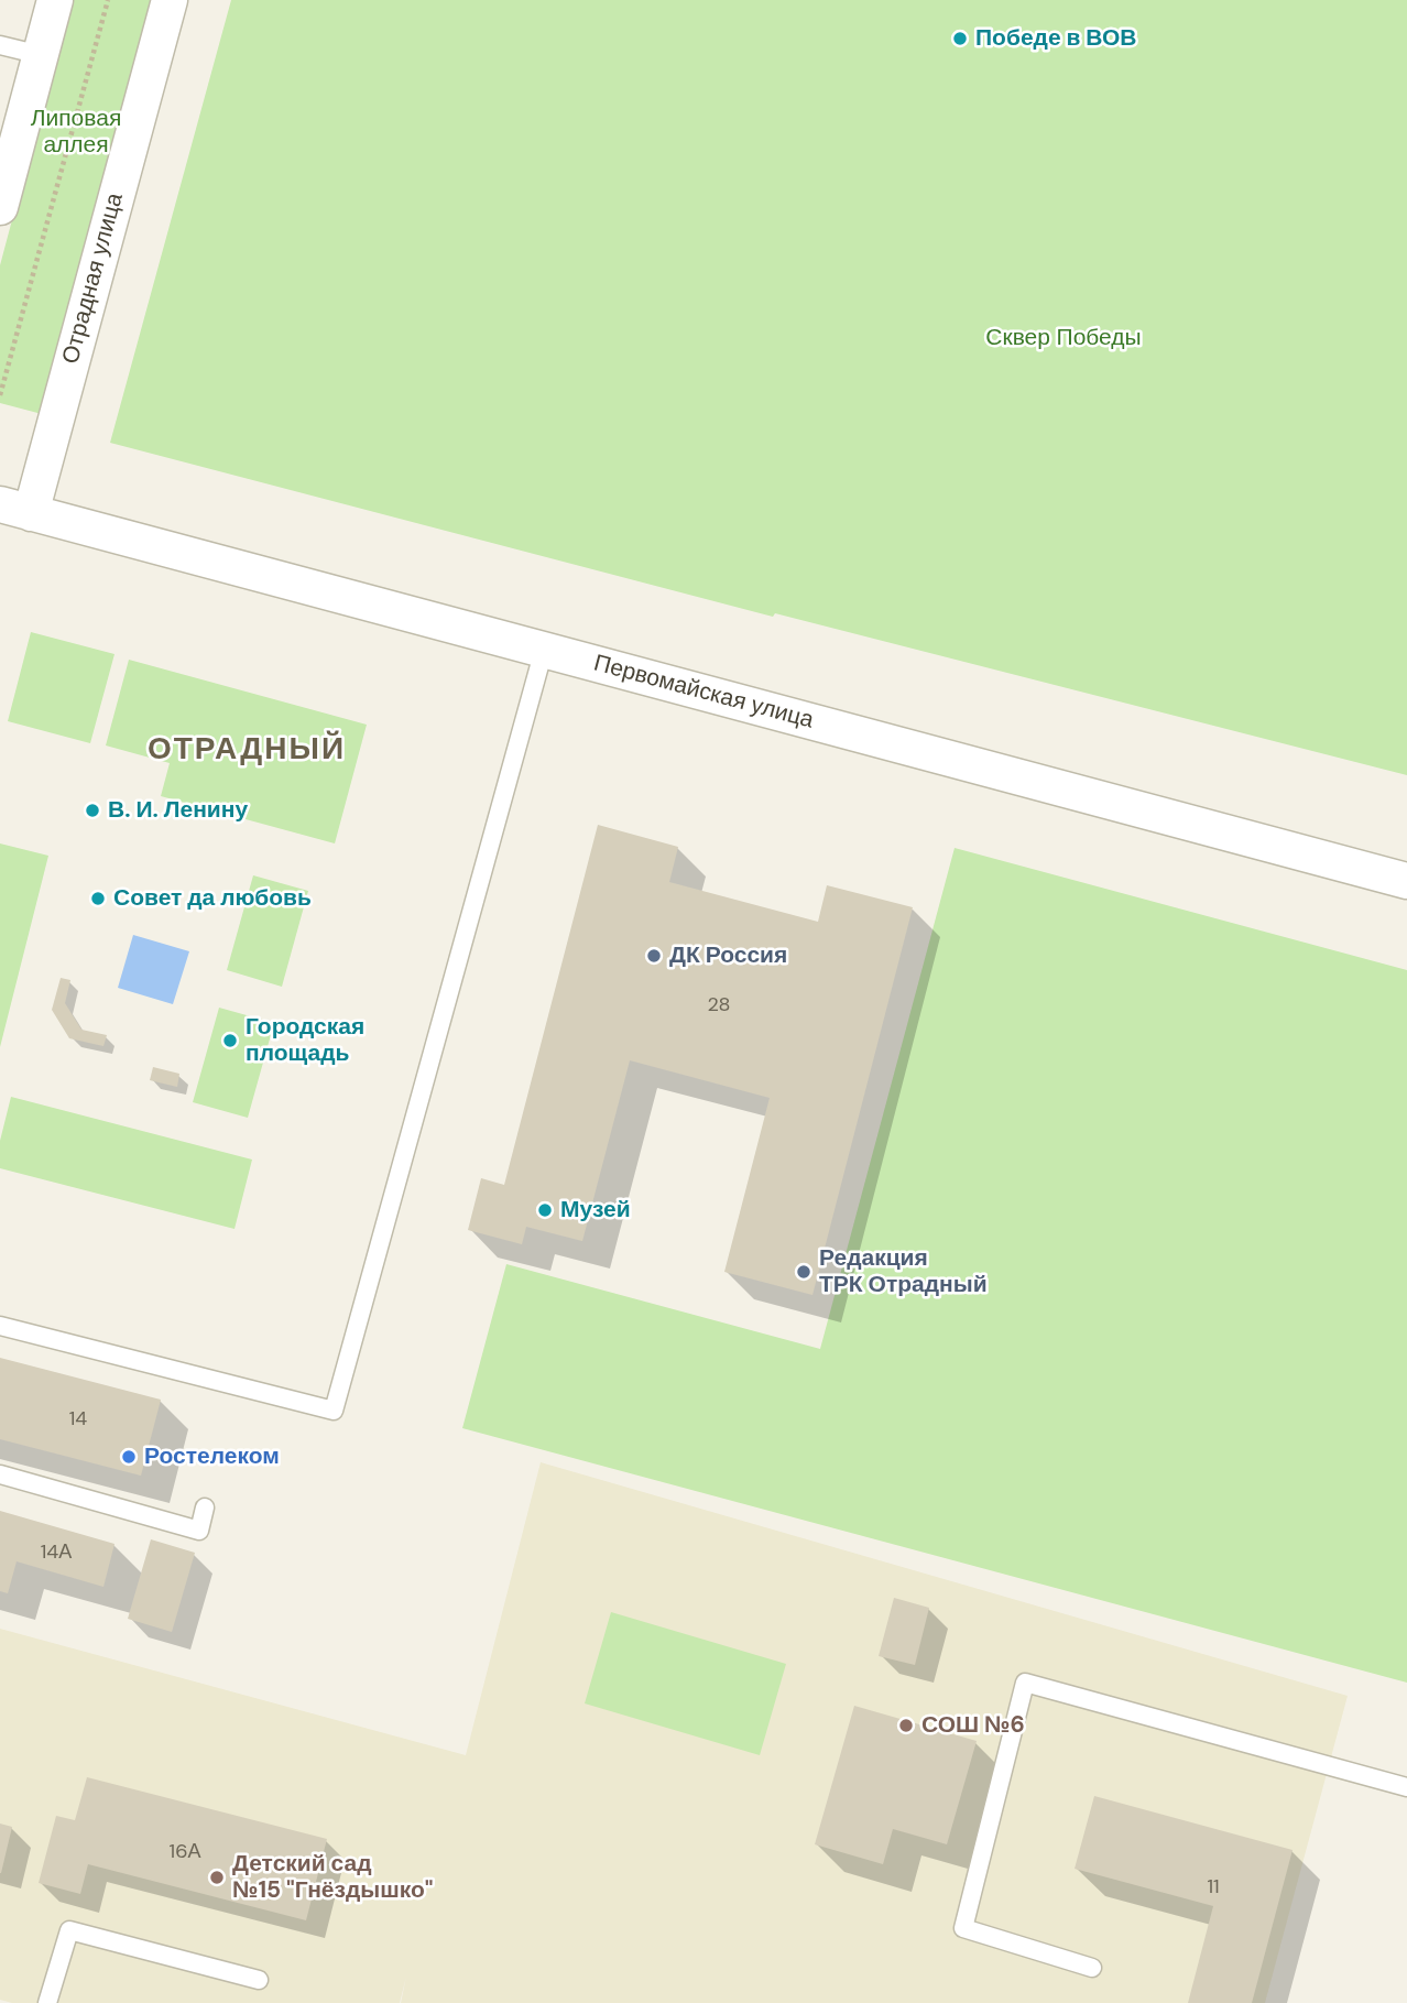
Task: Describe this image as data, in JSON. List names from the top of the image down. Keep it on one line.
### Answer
{"streets":{"street":["Отрадная улица","Первомайская улица"]},"crossings":[["Отрадная улица","Первомайская улица"]],"districts":["ОТРАДНЫЙ"],"parks":["Липовая аллея","Сквер Победы"],"places":["Победе в ВОВ","В. И. Ленину","Совет да любовь","ДК Россия","Городская площадь","Музей","Редакция ТРК Отрадный","Ростелеком","СОШ №6","Детский сад №15 \"Гнёздышко\""],"house_numbers":["28","14","14А","16А","11"]}
